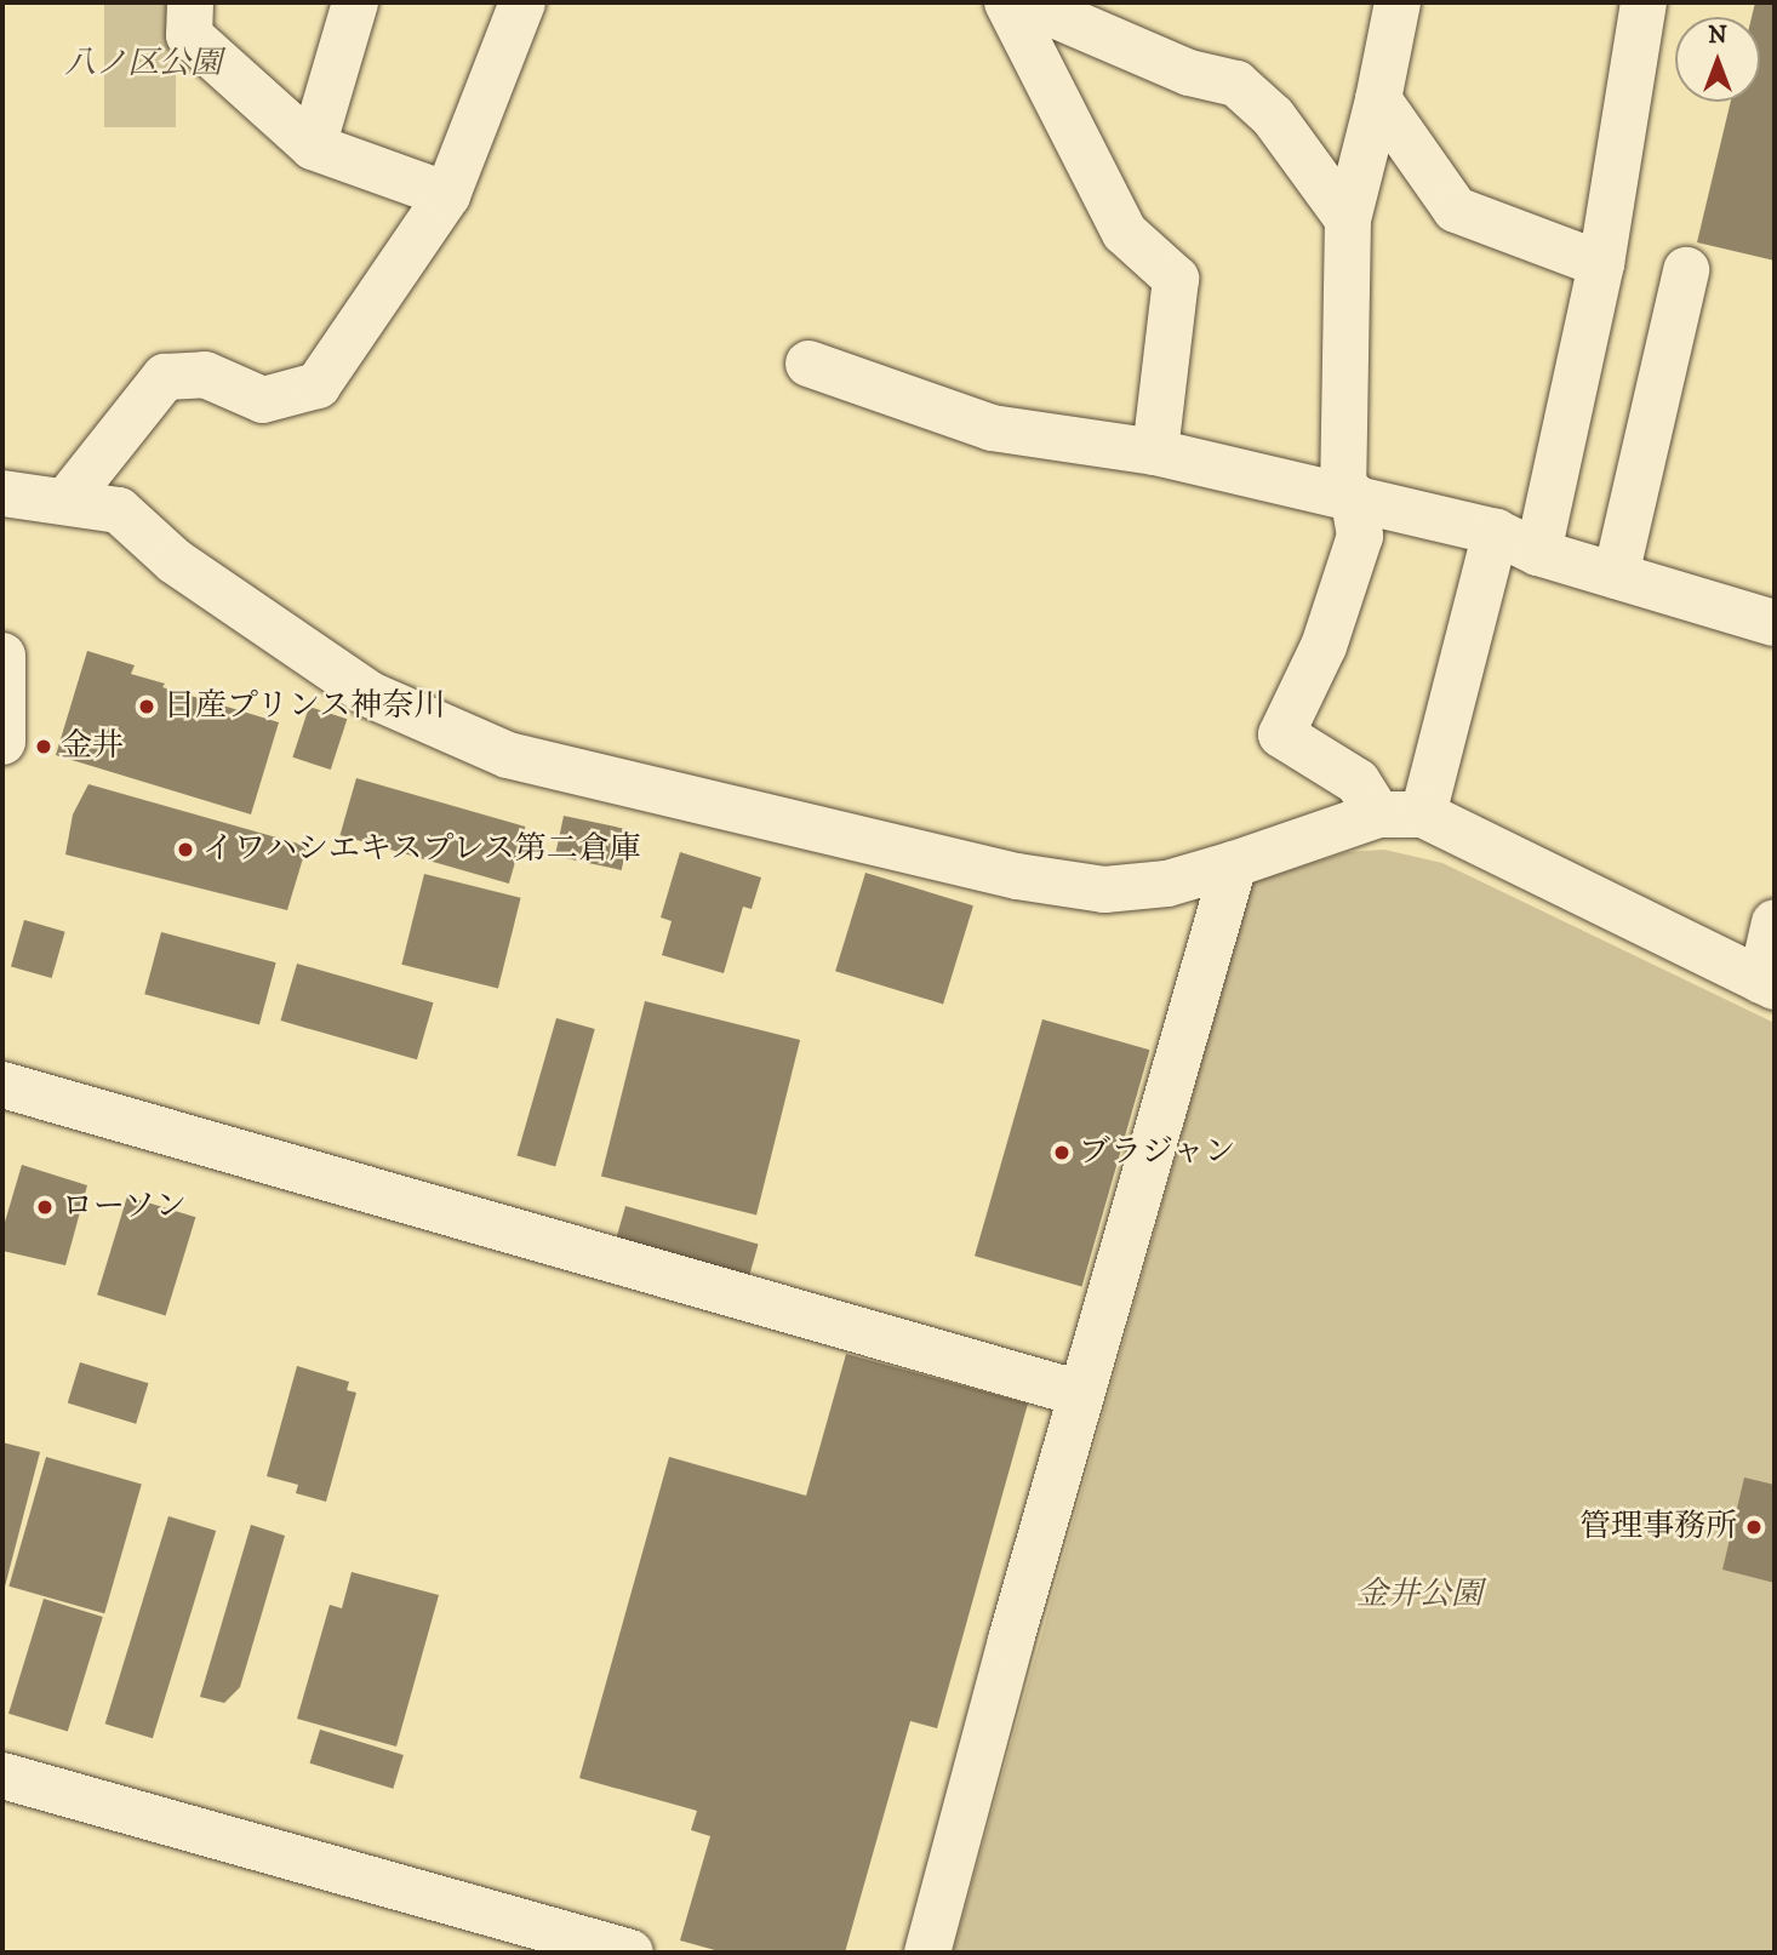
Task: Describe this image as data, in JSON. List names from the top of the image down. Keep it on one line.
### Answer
{"parks":["八ノ区公園","金井公園"],"places":["日産プリンス神奈川","金井","イワハシエキスプレス第二倉庫","ブラジャン","ローソン","管理事務所"],"north":"top"}
